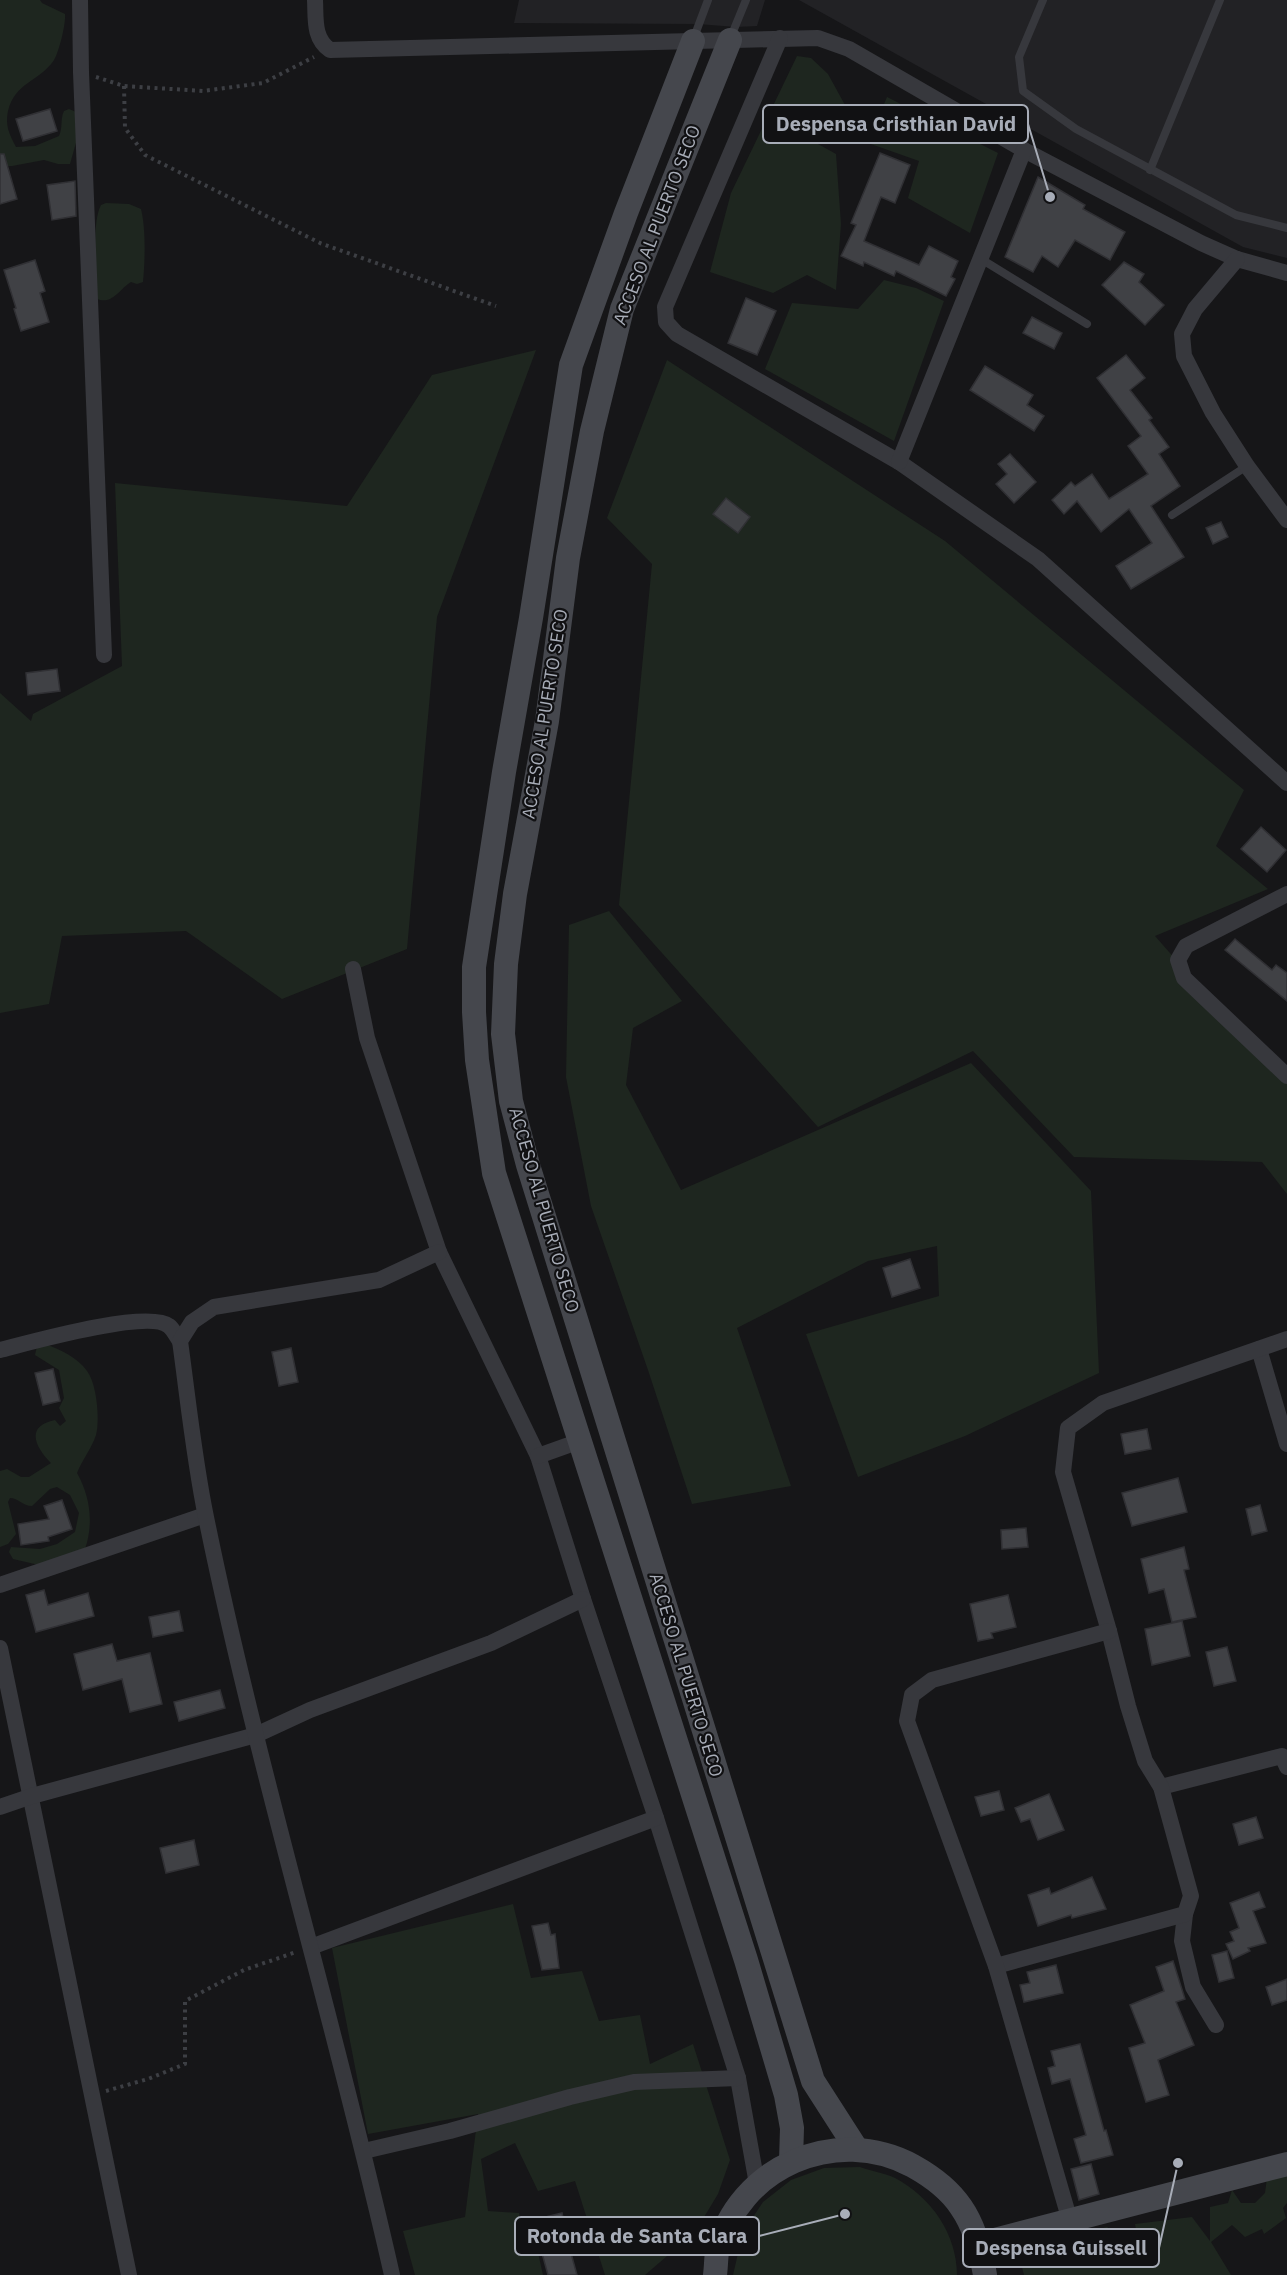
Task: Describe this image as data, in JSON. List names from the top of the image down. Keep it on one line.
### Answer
{"streets":{"main road":["ACCESO AL PUERTO SECO"]},"places":["Despensa Cristhian David","Despensa Guissell","Rotonda de Santa Clara"]}
